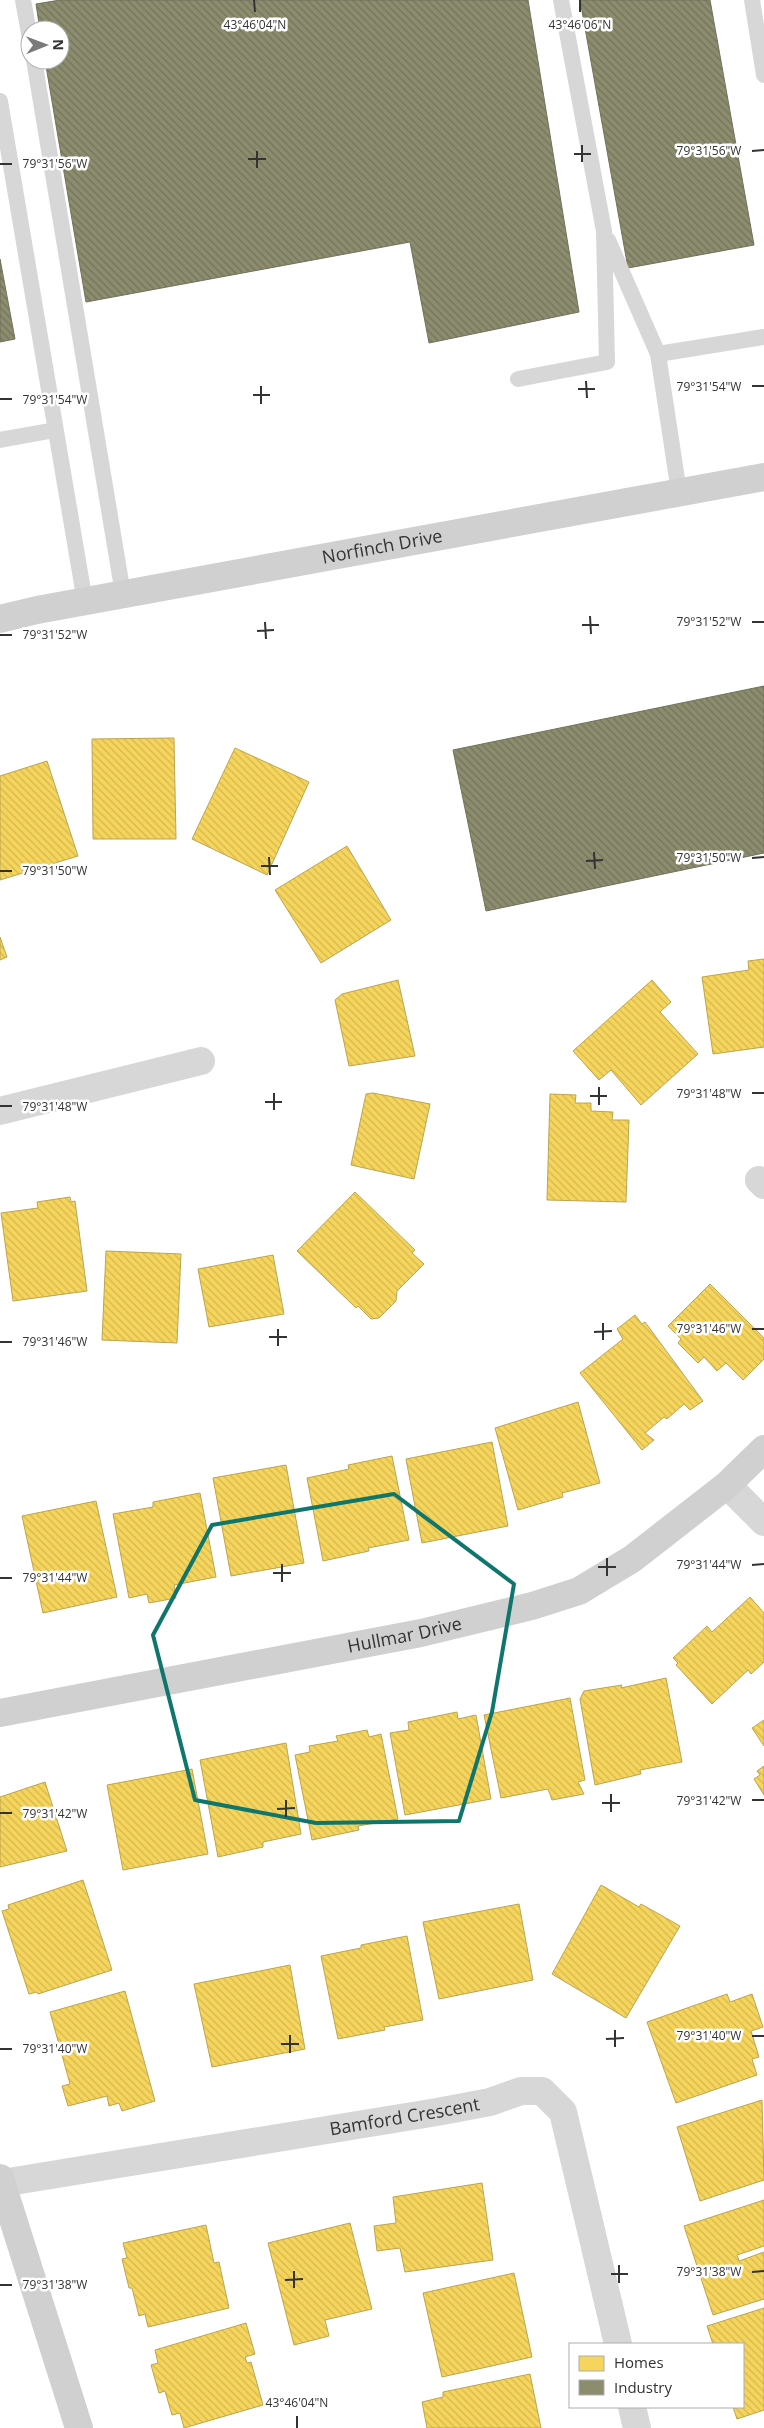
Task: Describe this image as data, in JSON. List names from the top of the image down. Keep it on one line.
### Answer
{"streets":{"street":["Norfinch Drive","Hullmar Drive","Bamford Crescent"]},"legend":["Homes","Industry"],"north":"right","coordinates":["43°46'04\"N","43°46'06\"N","79°31'56\"W","79°31'54\"W","79°31'52\"W","79°31'50\"W","79°31'48\"W","79°31'46\"W","79°31'44\"W","79°31'42\"W","79°31'40\"W","79°31'38\"W"]}
